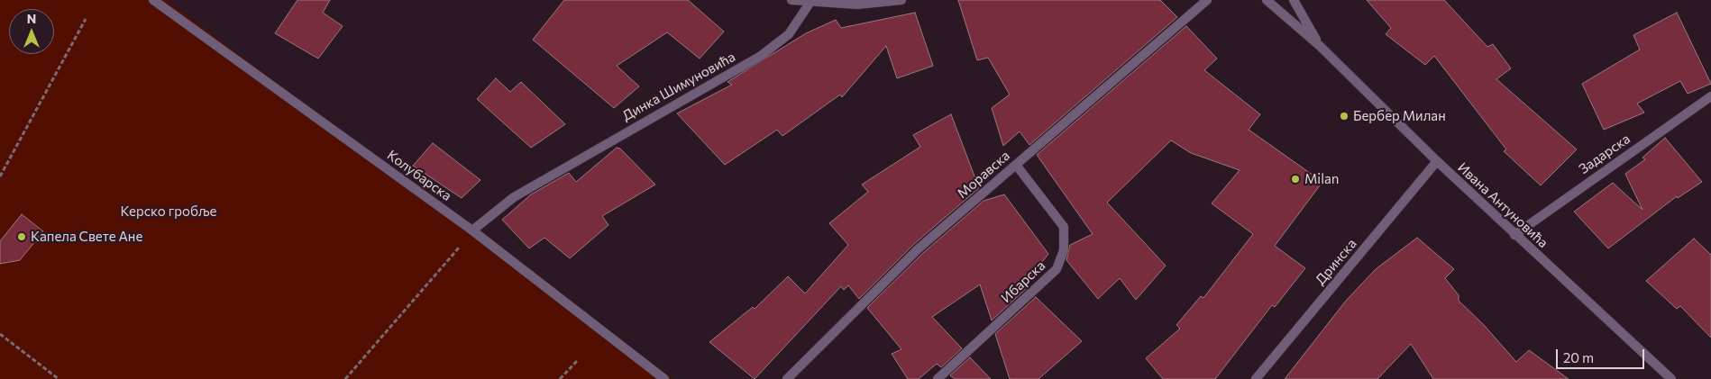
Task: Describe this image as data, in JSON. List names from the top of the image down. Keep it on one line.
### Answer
{"streets":{"street":["Динка Шимуновића","Задарска","Моравска","Колубарска","Ивана Антуновића","Дринска","Ибарска"]},"crossings":[["Динка Шимуновића","Колубарска"],["Задарска","Ивана Антуновића"],["Моравска","Ибарска"],["Ивана Антуновића","Дринска"]],"parks":["Керско гробље"],"places":["Бербер Милан","Milan","Капела Свете Ане"],"scale_bar":"20 m","north":"top"}
